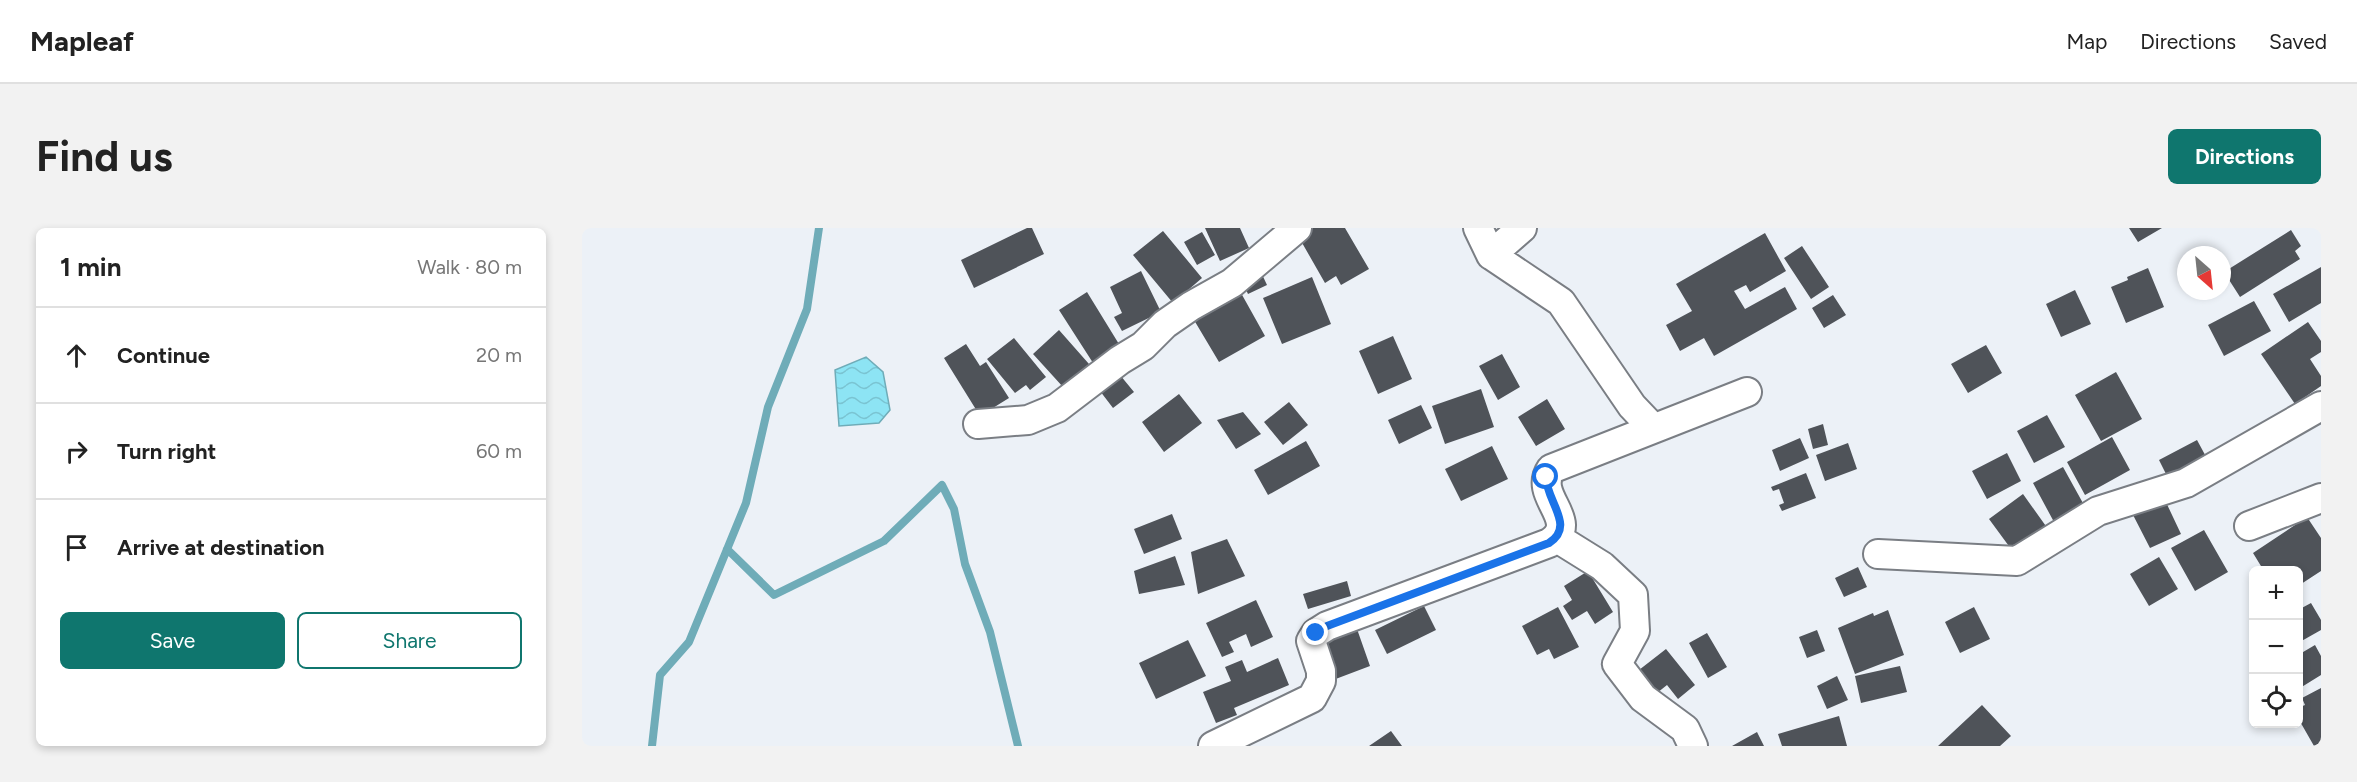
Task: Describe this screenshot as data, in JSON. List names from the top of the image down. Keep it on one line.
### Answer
{"north":"bottom right","page":{"header":"Mapleaf","nav":["Map","Directions","Saved"],"buttons":["Directions",["Save","Share"]],"title":"Find us","heading":["1 min","Walk · 80 m"],"list":[["Continue","20 m"],["Turn right","60 m"],"Arrive at destination"],"map_buttons":["+","−"]}}
